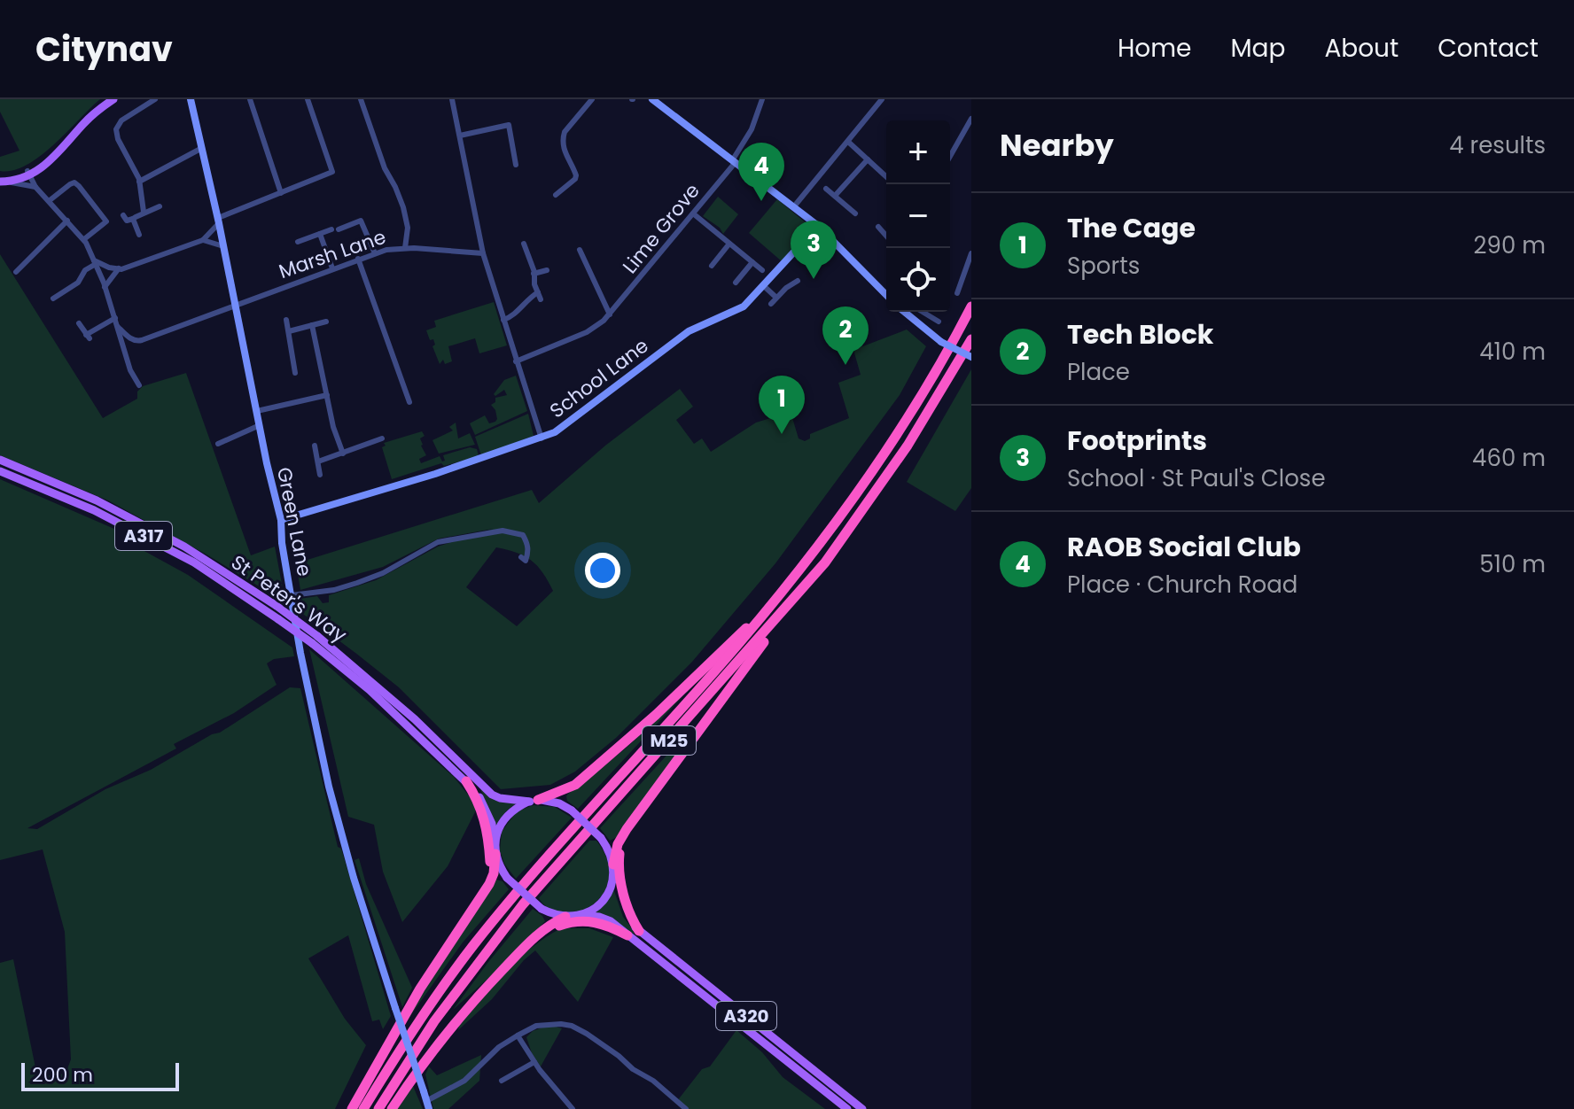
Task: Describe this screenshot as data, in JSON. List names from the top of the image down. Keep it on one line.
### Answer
{"streets":{"highway":["M25"],"main road":["A317","St Peter's Way","A320"],"street":["Lime Grove","Marsh Lane","School Lane","Green Lane"]},"crossings":[["Marsh Lane","Green Lane"],["School Lane","Green Lane"],["St Peter's Way","M25"],["St Peter's Way","A320"],["M25","A320"]],"scale_bar":"200 m","page":{"header":"Citynav","nav":["Home","Map","About","Contact"],"heading":["Nearby","4 results"],"map_buttons":["+","−"],"pins":["4","3","2","1"],"list":[{"mark":"1","name":"The Cage","note":"Sports","value":"290 m"},{"mark":"2","name":"Tech Block","note":"Place","value":"410 m"},{"mark":"3","name":"Footprints","note":"School · St Paul's Close","value":"460 m"},{"mark":"4","name":"RAOB Social Club","note":"Place · Church Road","value":"510 m"}],"scale":"200 m"}}
